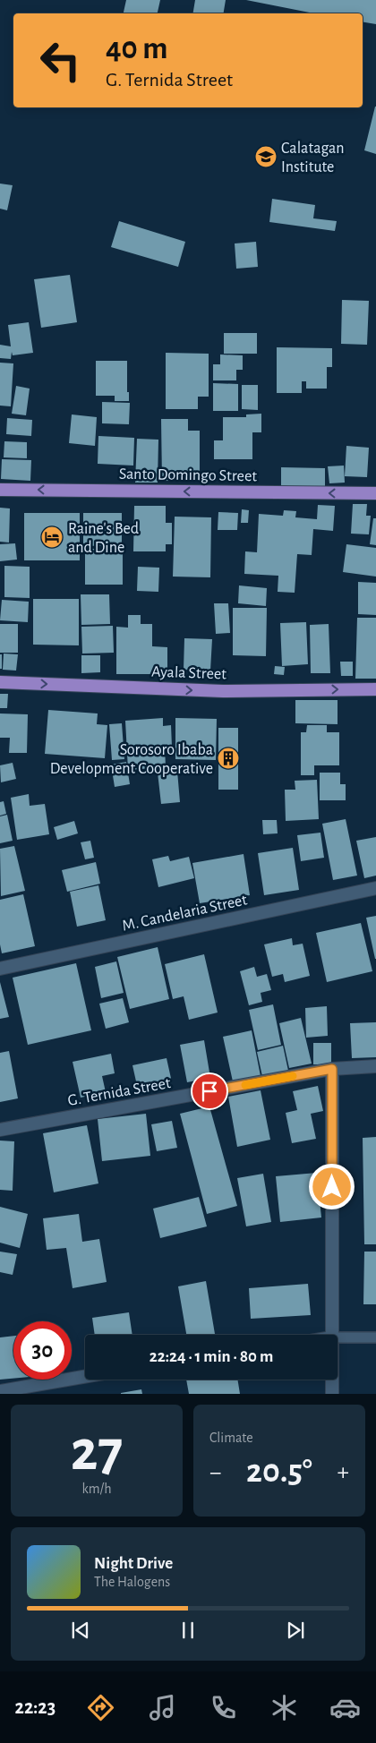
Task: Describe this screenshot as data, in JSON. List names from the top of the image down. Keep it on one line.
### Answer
{"streets":{"main road":["Santo Domingo Street","Ayala Street"],"street":["M. Candelaria Street","G. Ternida Street"]},"one_way":["Santo Domingo Street","Ayala Street"],"places":{"school or university":["Calatagan Institute"],"hotel":["Raine's Bed and Dine"],"building":["Sorosoro Ibaba Development Cooperative"]},"page":{"turn":["40 m","G. Ternida Street"],"limit":"30","trip":"22:24 · 1 min · 80 m","tile":[["27","km/h"],"Climate"],"heat":["−","20.5°","+"],"song":["Night Drive","The Halogens"],"tabs":"22:23"}}
